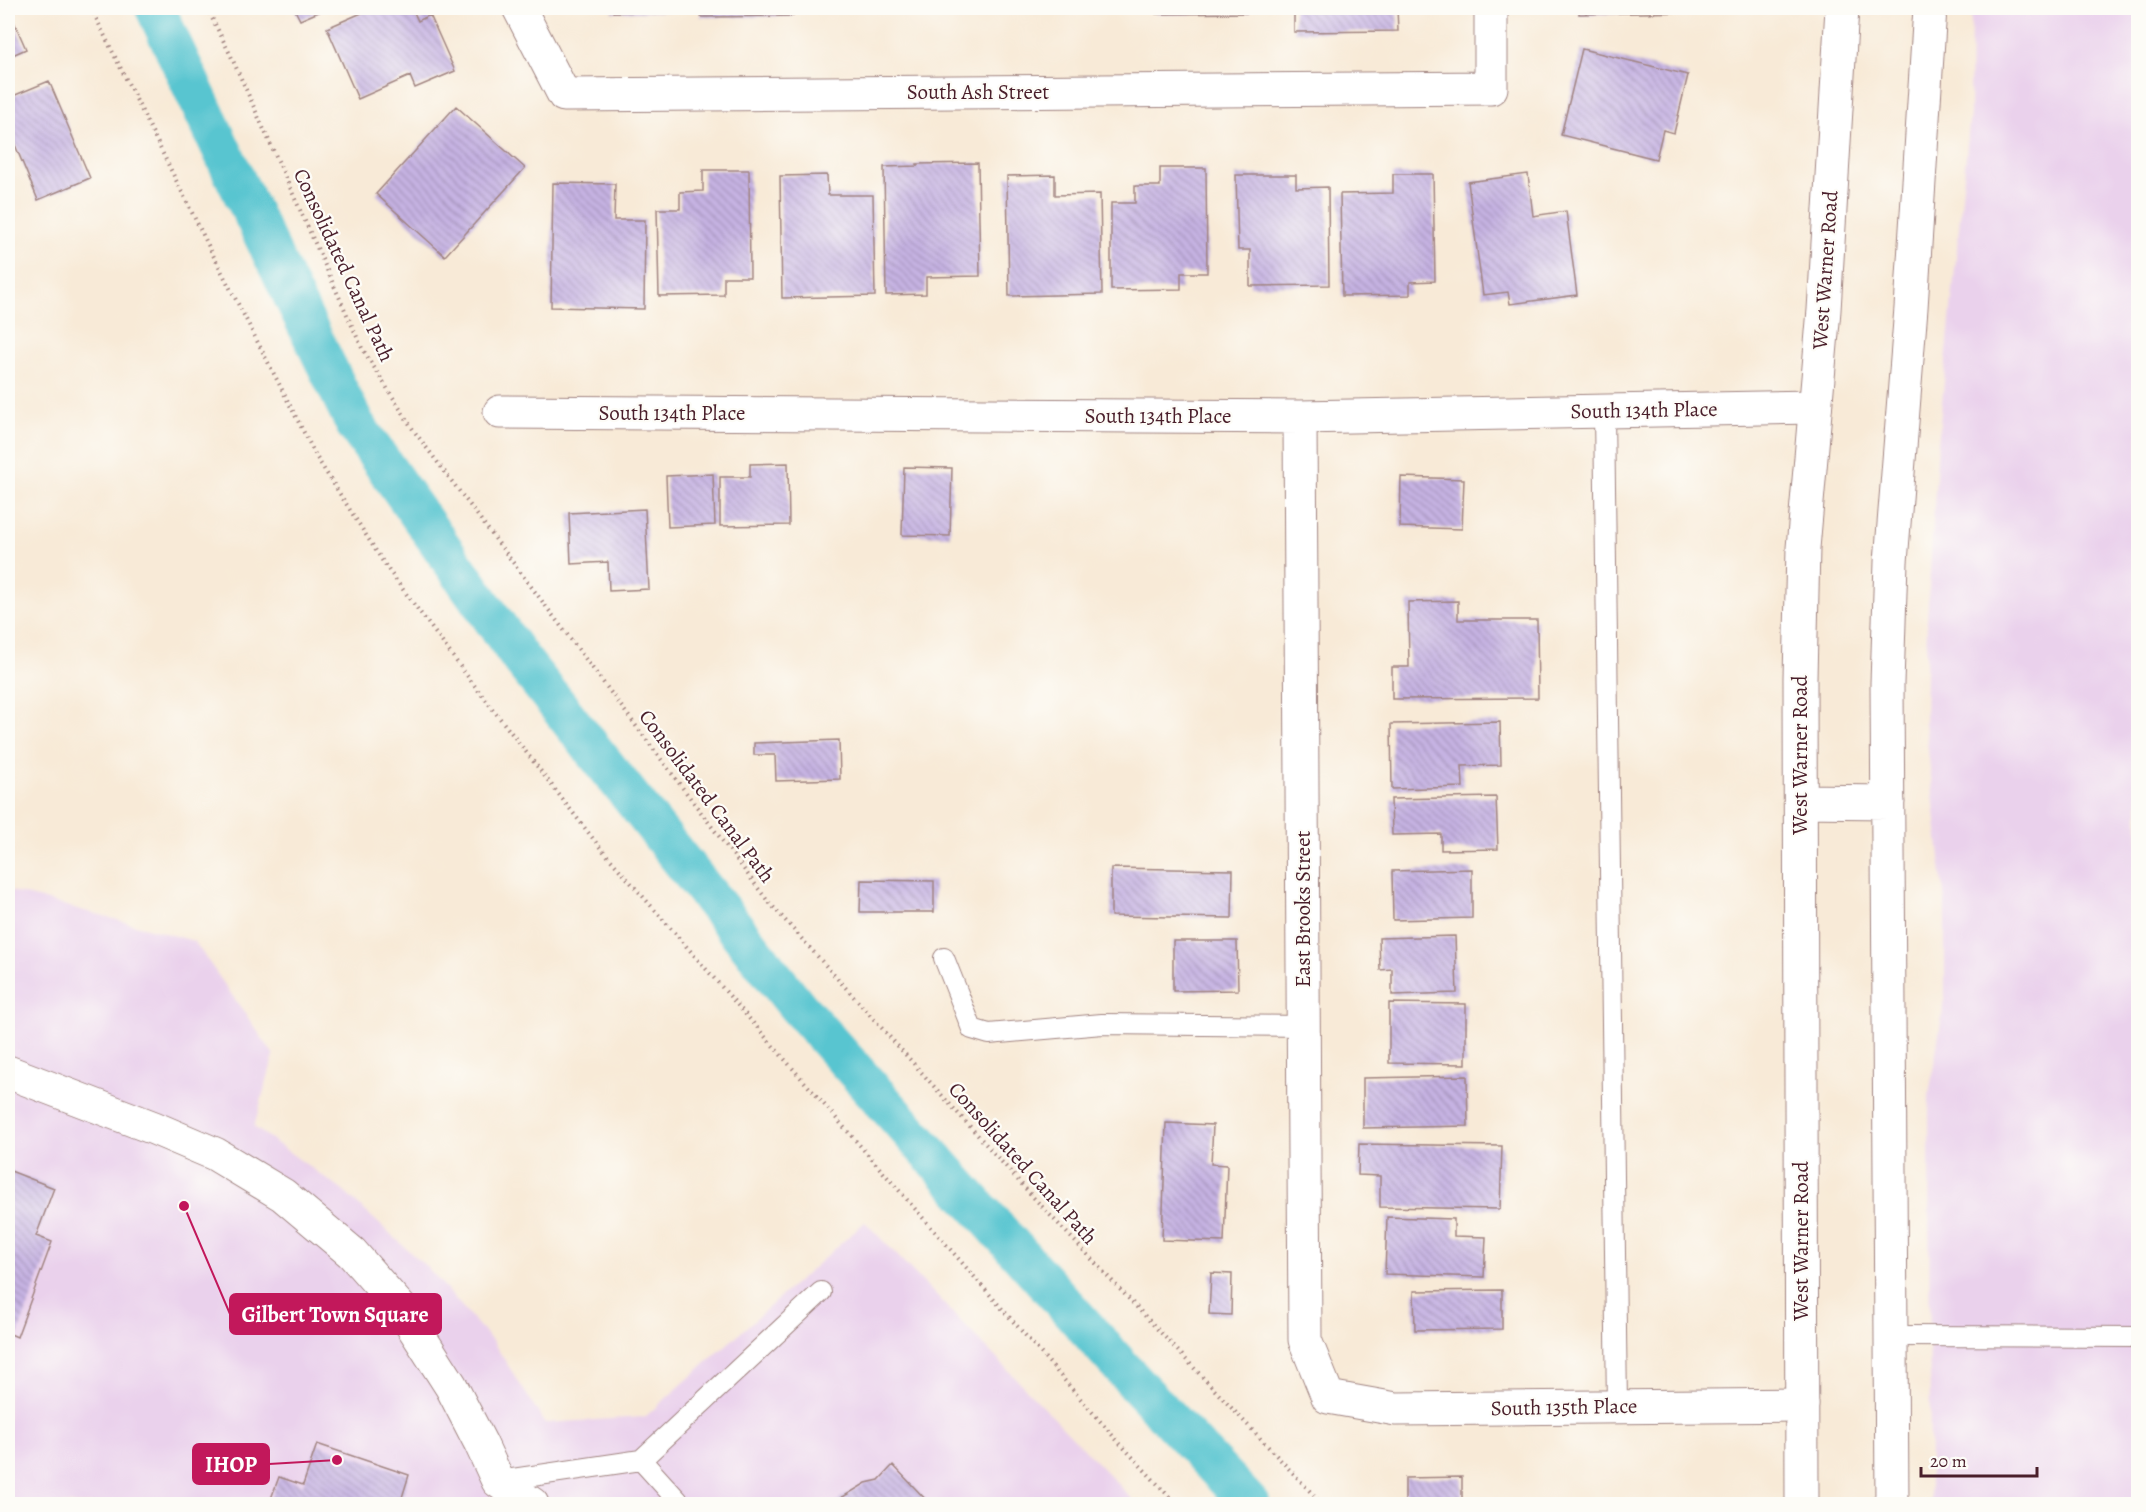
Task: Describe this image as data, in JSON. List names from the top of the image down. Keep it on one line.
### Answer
{"streets":{"street":["South Ash Street","West Warner Road","South 134th Place","East Brooks Street","South 135th Place"],"path":["Consolidated Canal Path"]},"crossings":[["West Warner Road","South 134th Place"],["West Warner Road","South 135th Place"],["South 134th Place","East Brooks Street"],["East Brooks Street","South 135th Place"]],"places":["Gilbert Town Square","IHOP"],"scale_bar":"20 m"}
